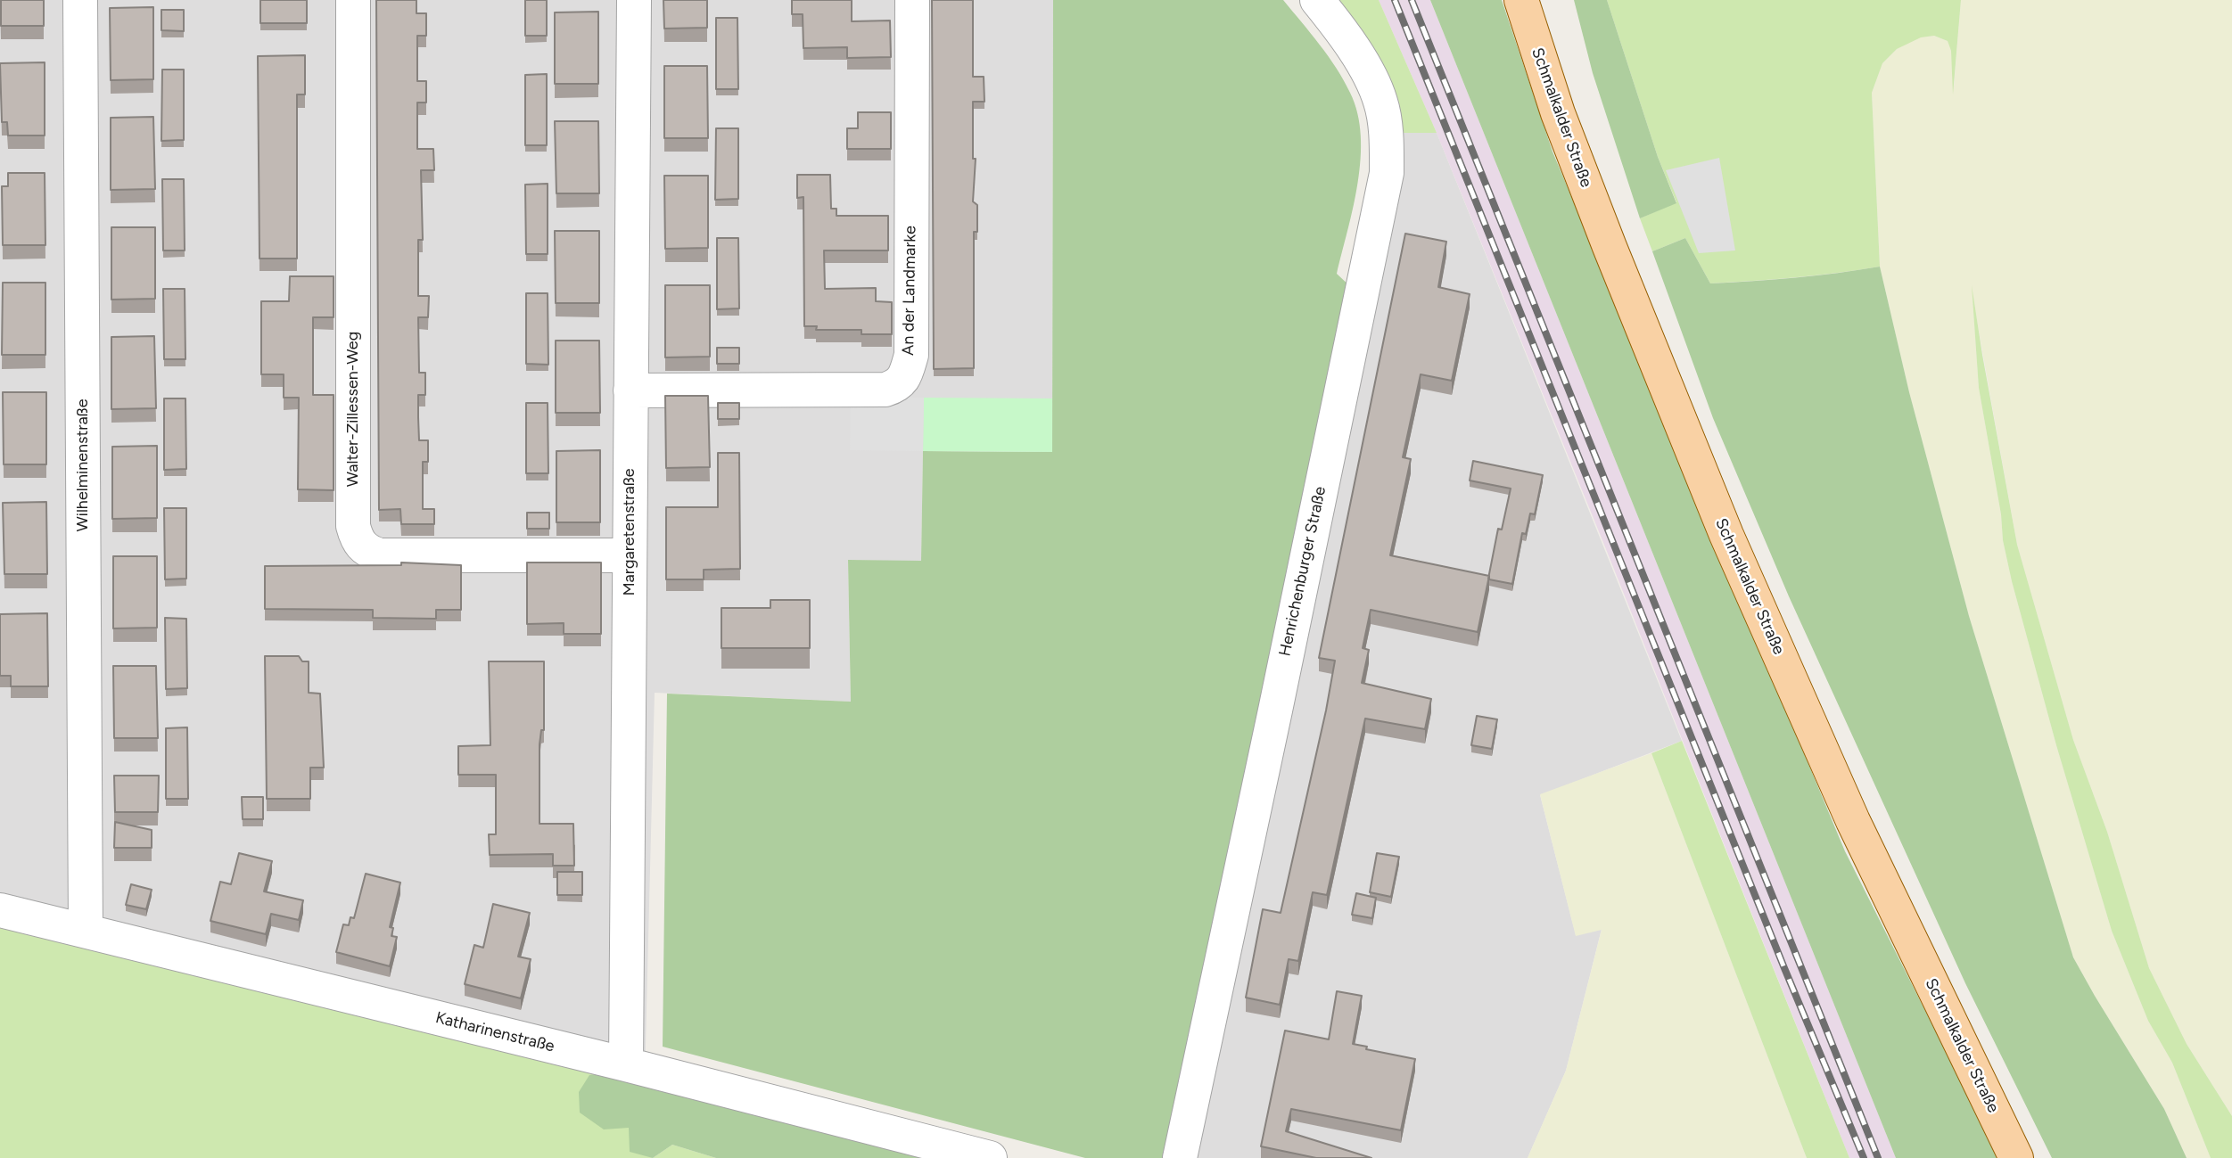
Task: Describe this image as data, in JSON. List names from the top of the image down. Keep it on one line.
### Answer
{"streets":{"main road":["Schmalkalder Straße"],"street":["An der Landmarke","Walter-Zillessen-Weg","Wilhelminenstraße","Margaretenstraße","Henrichenburger Straße","Katharinenstraße"]},"crossings":[["An der Landmarke","Margaretenstraße"],["Walter-Zillessen-Weg","Margaretenstraße"],["Wilhelminenstraße","Katharinenstraße"],["Margaretenstraße","Katharinenstraße"]]}
